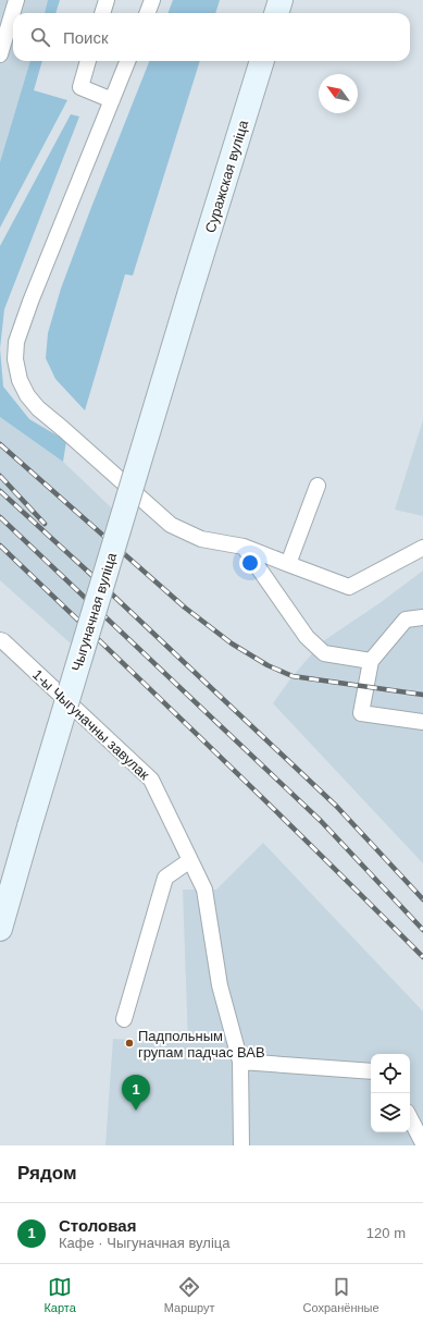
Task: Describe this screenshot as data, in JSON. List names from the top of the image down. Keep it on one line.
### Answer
{"streets":{"main road":["Суражская вуліца","Чыгуначная вуліца"],"lane":["1-ы Чыгуначны завулак"]},"crossings":[["Суражская вуліца","Чыгуначная вуліца"]],"places":["Падпольным групам падчас ВАВ"],"north":"top left","page":{"search":"Поиск","pins":"1","heading":"Рядом","list":[{"mark":"1","name":"Столовая","note":"Кафе · Чыгуначная вуліца","value":"120 m"}],"nav":["Карта","Маршрут","Сохранённые"]}}
